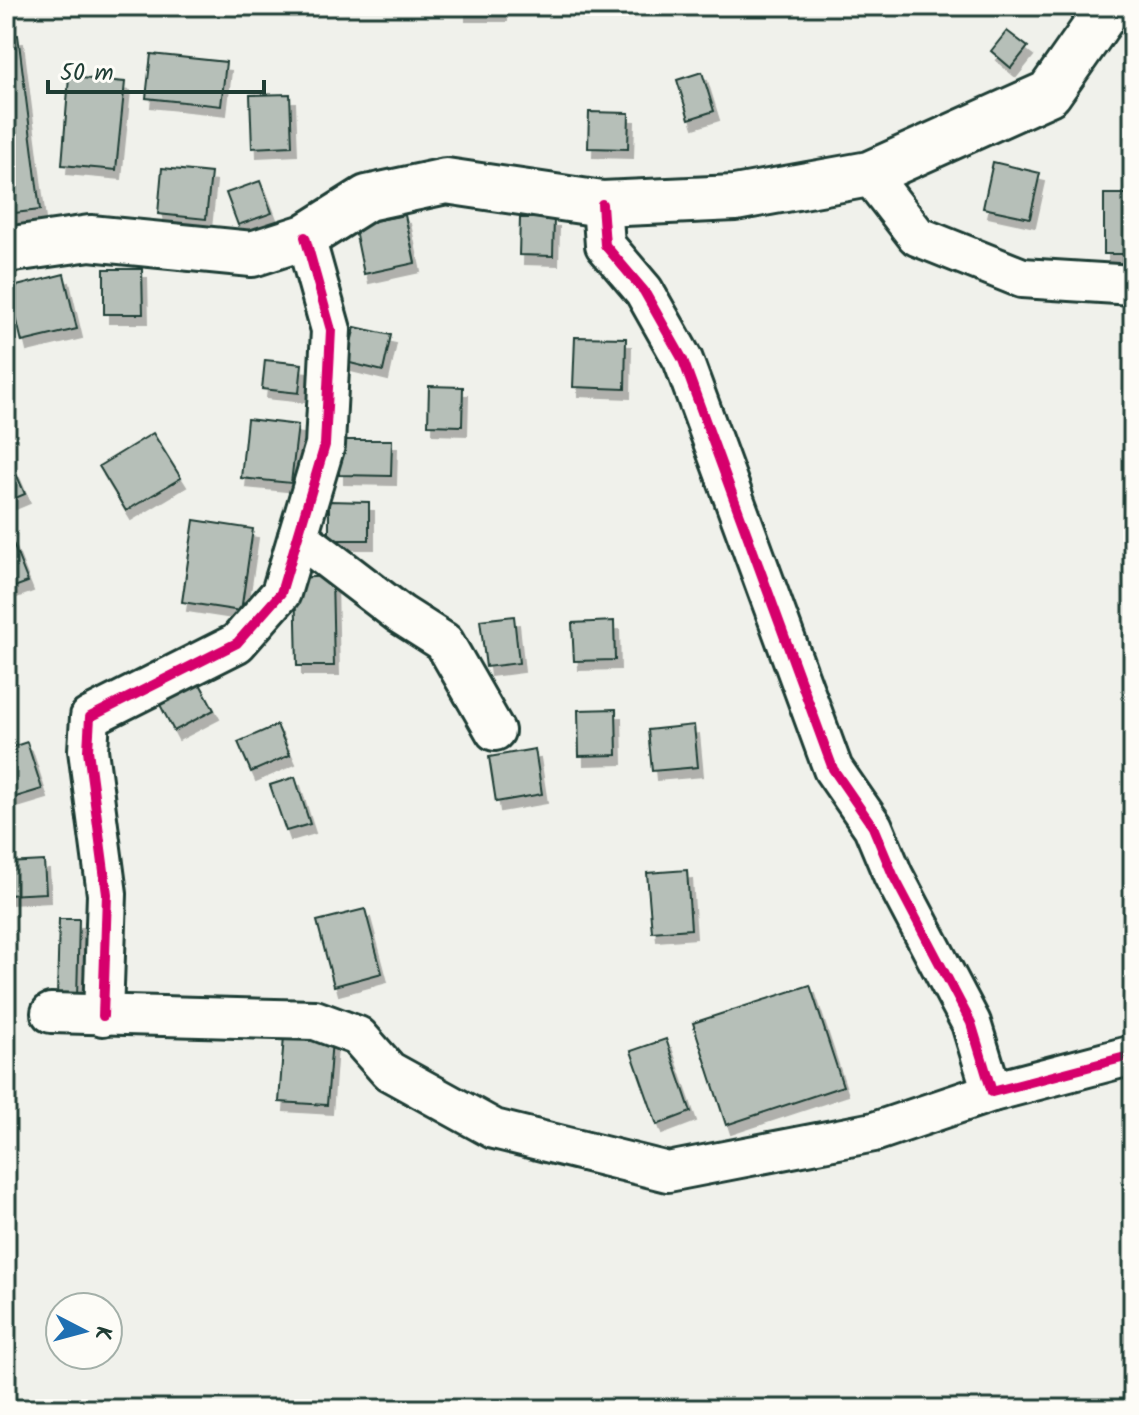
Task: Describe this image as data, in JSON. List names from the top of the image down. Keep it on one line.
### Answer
{"scale_bar":"50 m","north":"right"}
